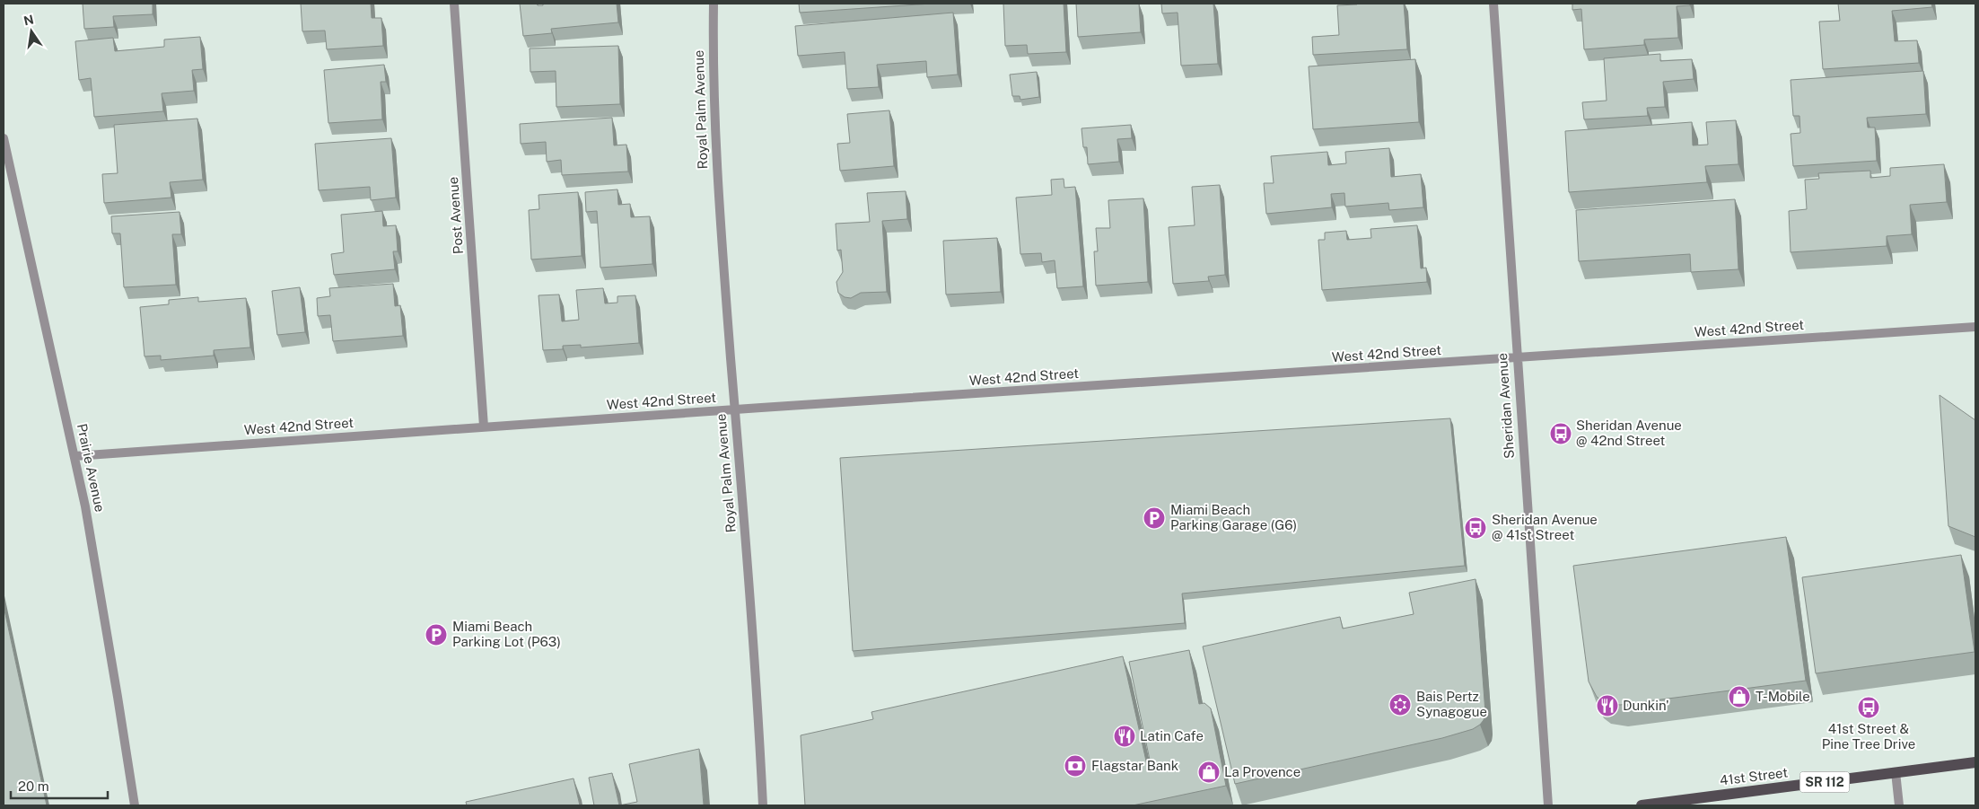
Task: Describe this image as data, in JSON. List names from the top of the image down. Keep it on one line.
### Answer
{"streets":{"main road":["41st Street","SR 112"],"street":["Royal Palm Avenue","Post Avenue","West 42nd Street","Sheridan Avenue","Prairie Avenue"]},"crossings":[["Royal Palm Avenue","West 42nd Street"],["Post Avenue","West 42nd Street"],["West 42nd Street","Sheridan Avenue"],["West 42nd Street","Prairie Avenue"]],"places":{"bus stop":["Sheridan Avenue @ 42nd Street","Sheridan Avenue @ 41st Street","41st Street & Pine Tree Drive"],"parking":["Miami Beach Parking Garage (G6)","Miami Beach Parking Lot (P63)"],"shop":["T-Mobile","La Provence"],"synagogue":["Bais Pertz Synagogue"],"restaurant":["Dunkin'","Latin Cafe"],"bank":["Flagstar Bank"]},"scale_bar":"20 m","north":"top"}
